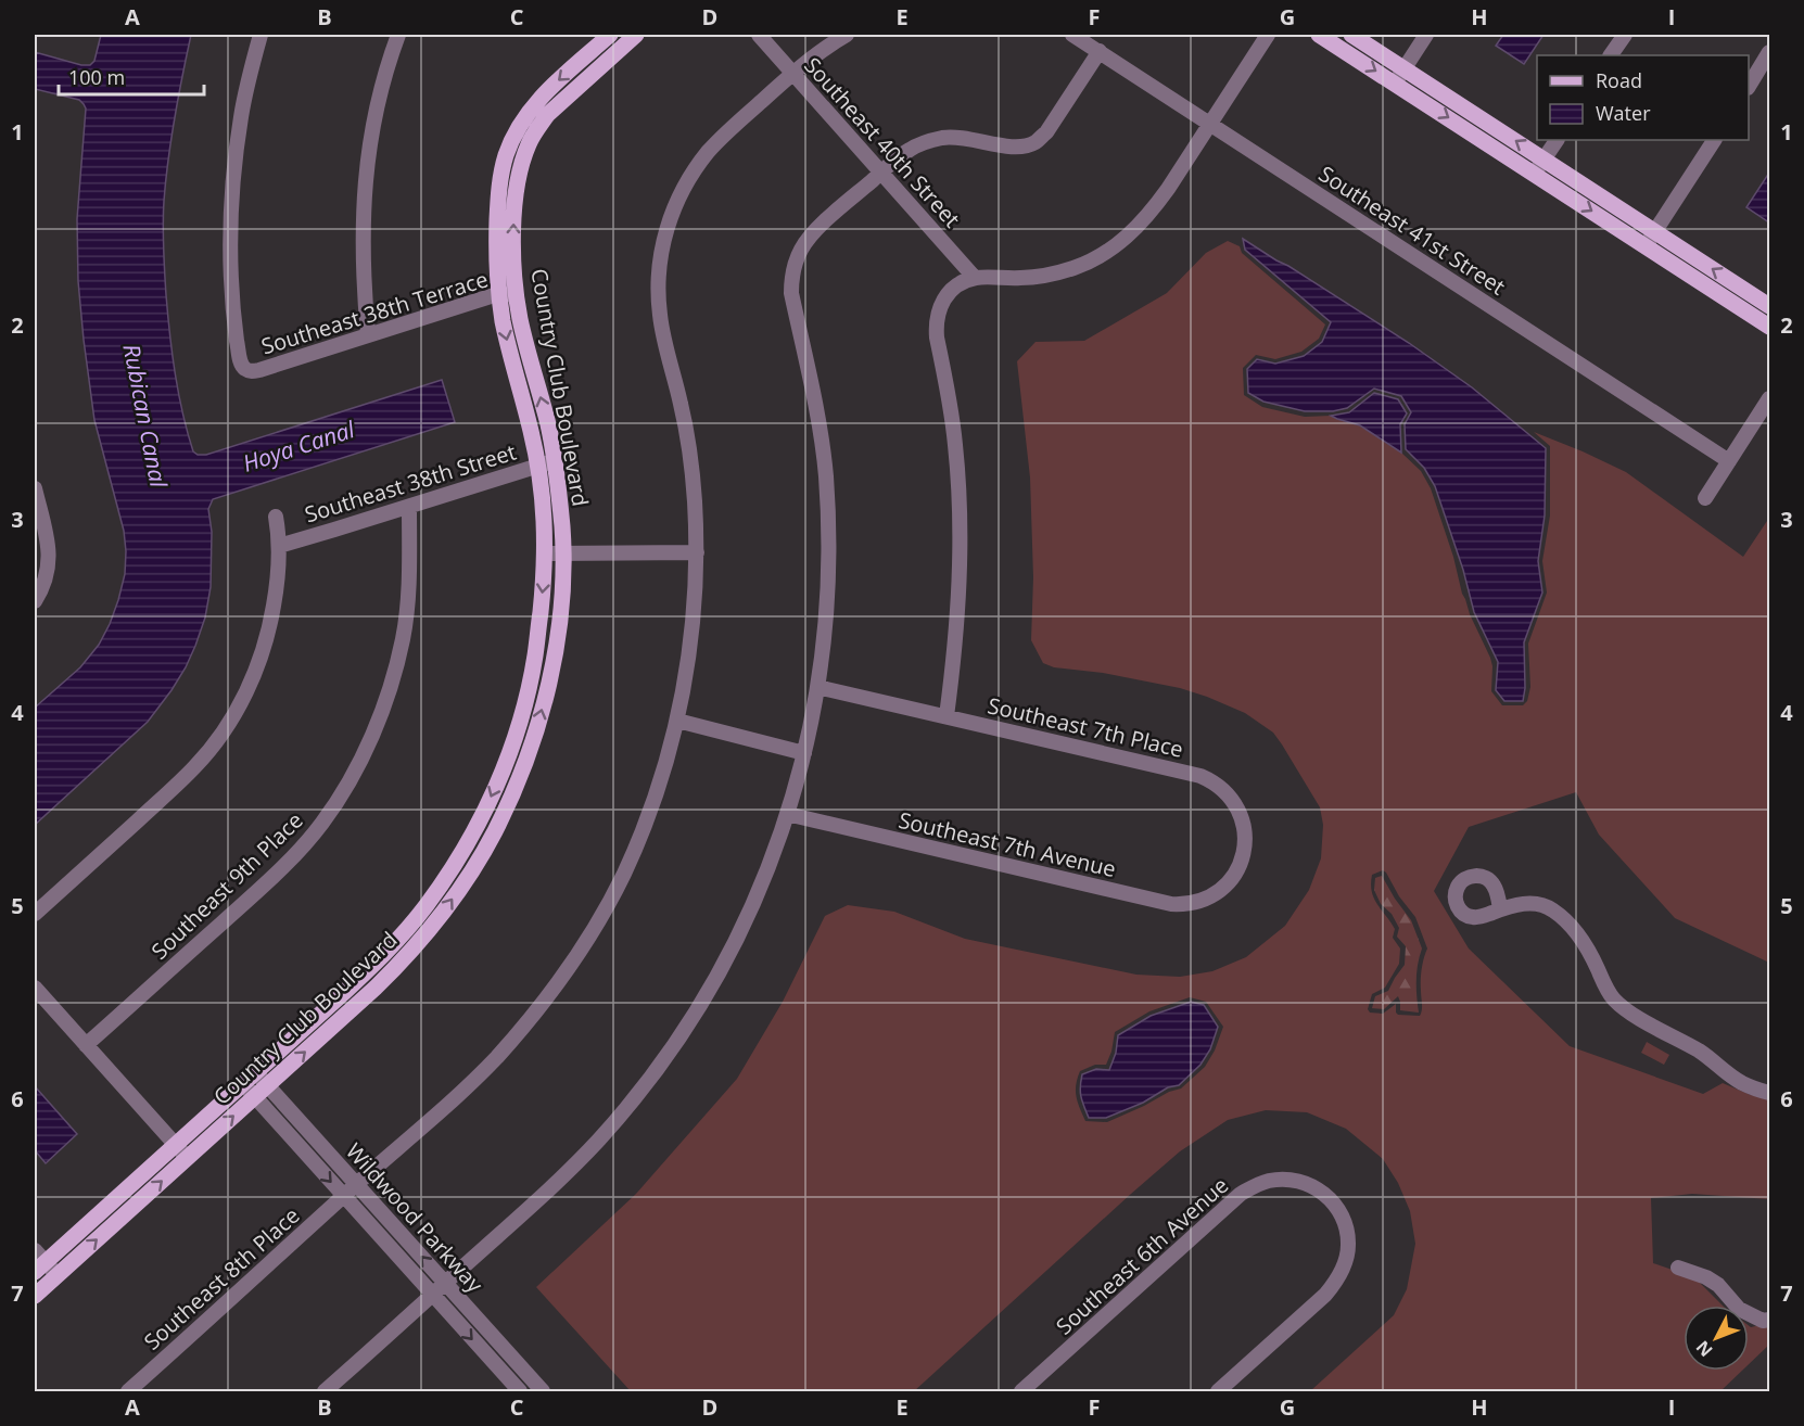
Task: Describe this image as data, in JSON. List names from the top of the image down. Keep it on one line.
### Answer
{"streets":{"main road":["Country Club Boulevard"],"street":["Southeast 40th Street","Southeast 41st Street","Southeast 38th Terrace","Southeast 38th Street","Southeast 7th Place","Southeast 7th Avenue","Southeast 9th Place","Wildwood Parkway","Southeast 6th Avenue","Southeast 8th Place"]},"crossings":[["Southeast 38th Terrace","Country Club Boulevard"],["Country Club Boulevard","Southeast 38th Street"],["Country Club Boulevard","Wildwood Parkway"],["Southeast 38th Street","Southeast 9th Place"],["Southeast 7th Place","Southeast 7th Avenue"],["Wildwood Parkway","Southeast 8th Place"]],"water":["Rubican Canal","Hoya Canal"],"legend":["Road","Water"],"scale_bar":"100 m","north":"bottom left","grid":{"columns":["A","B","C","D","E","F","G","H","I"],"rows":["1","2","3","4","5","6","7"]}}
